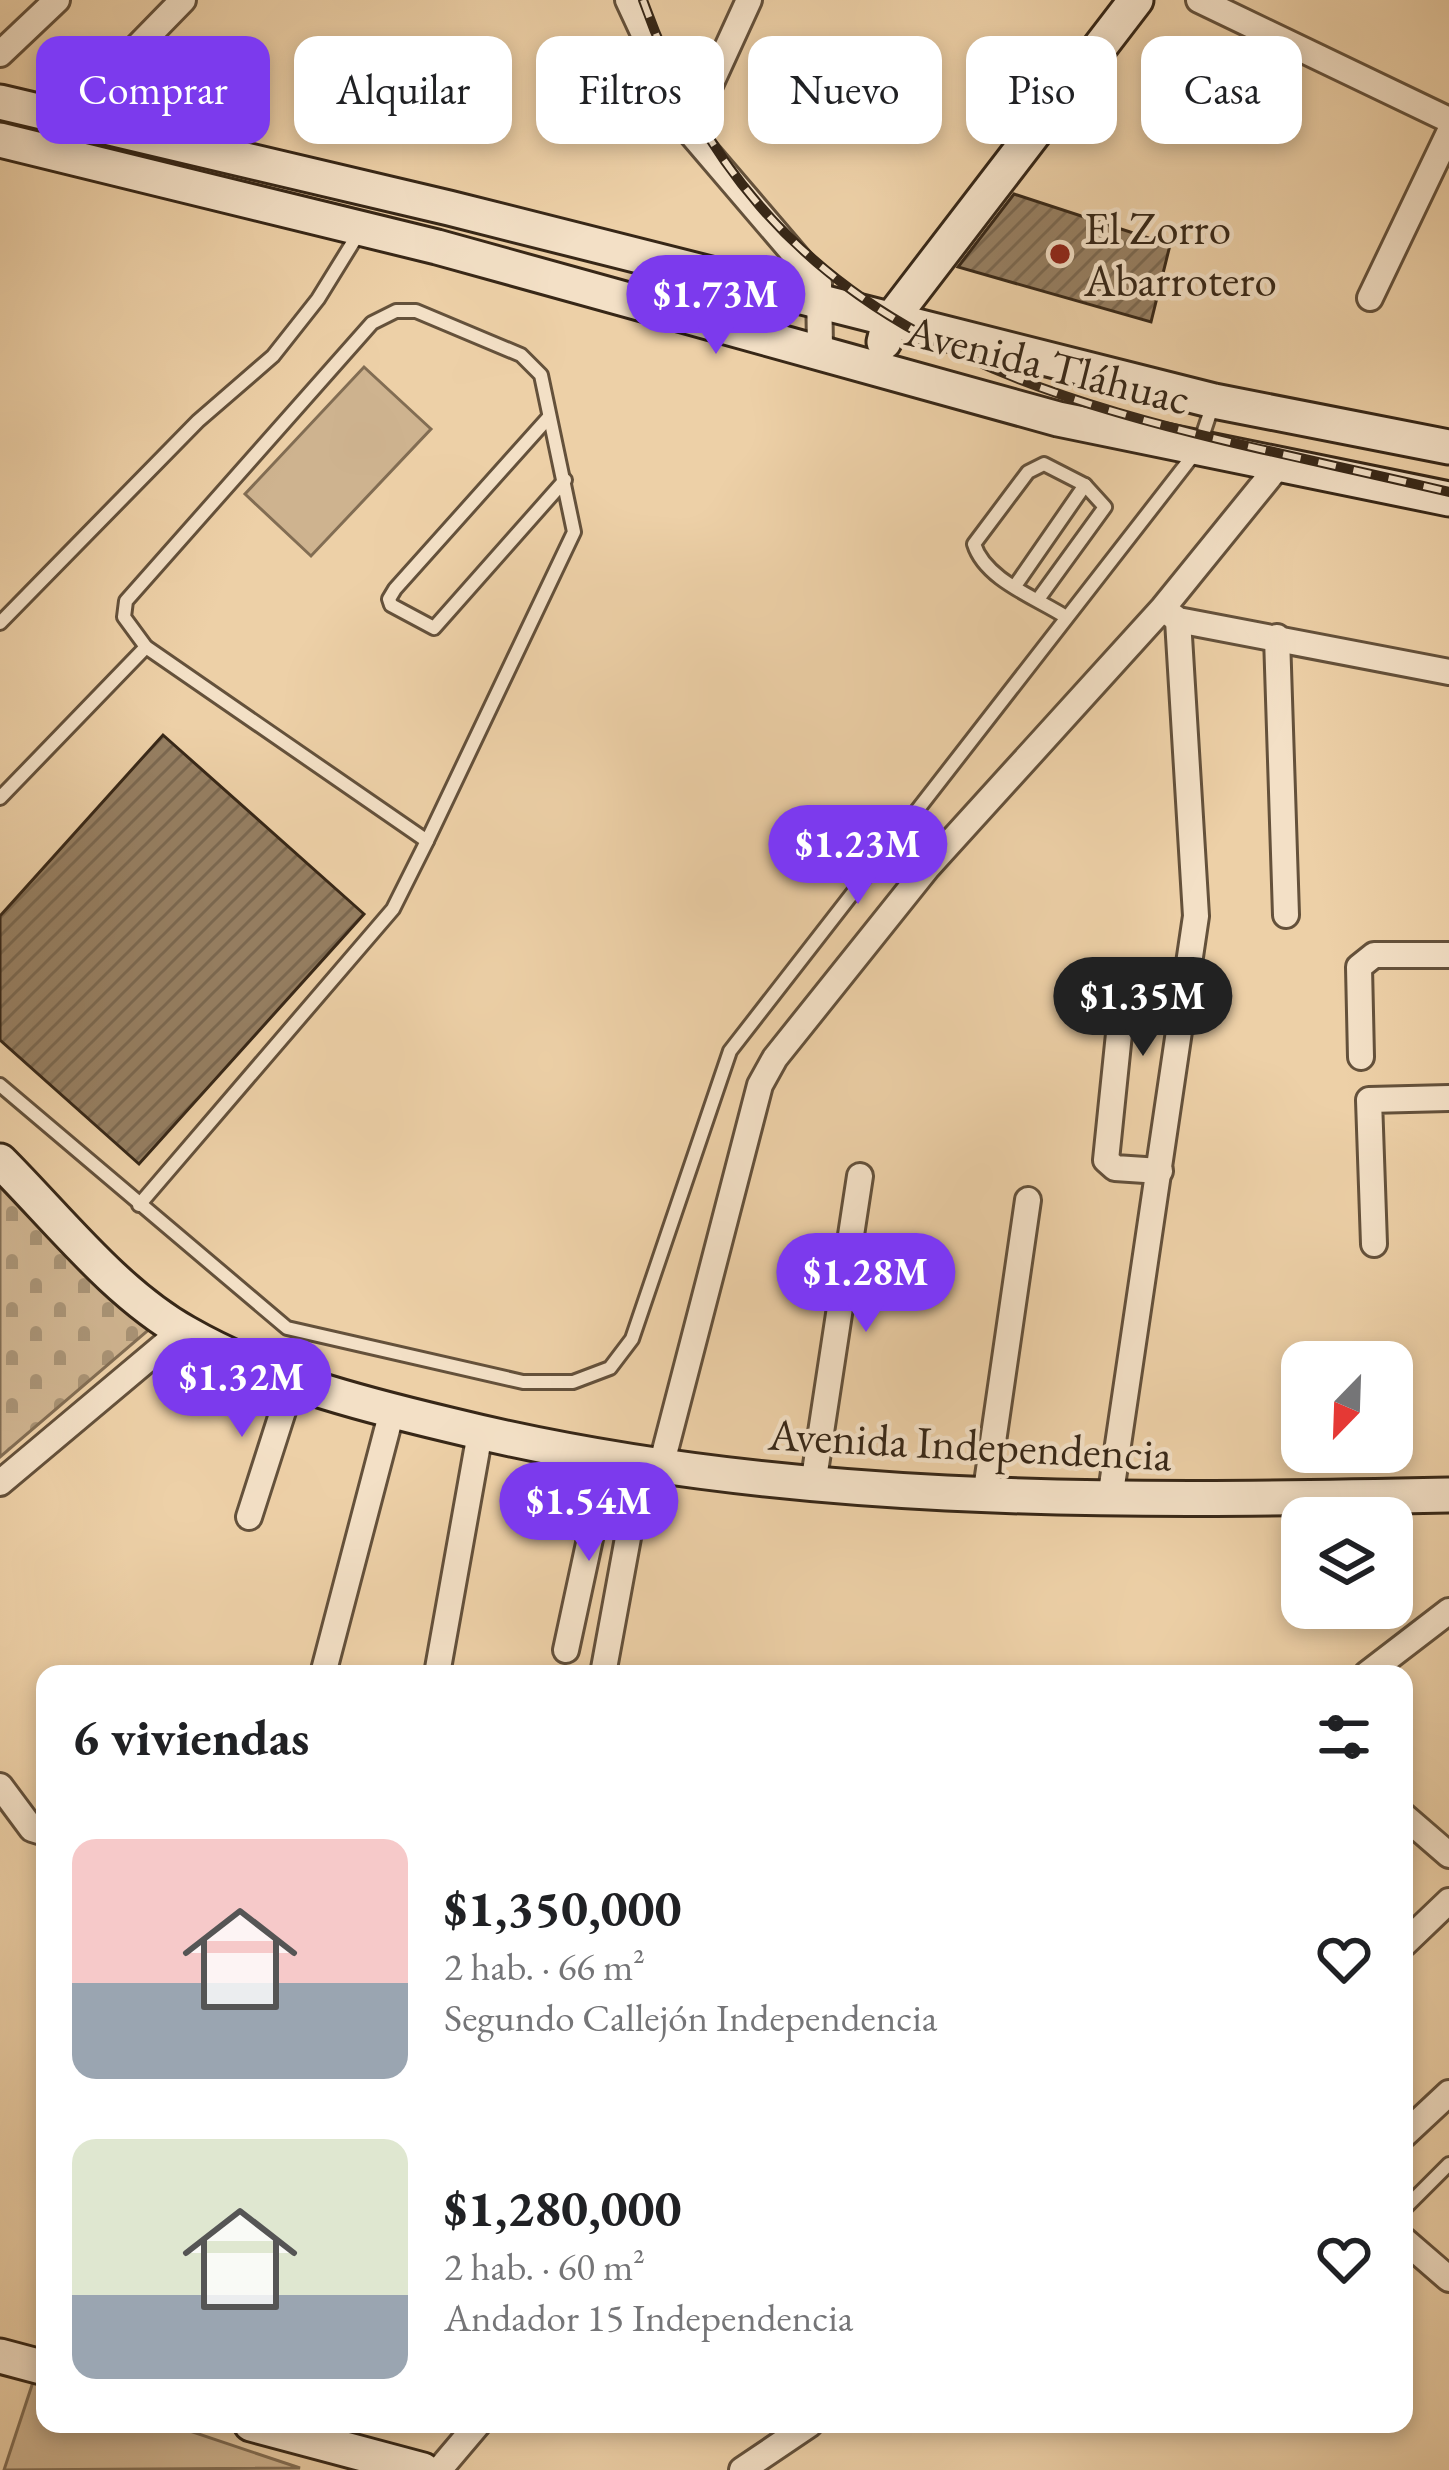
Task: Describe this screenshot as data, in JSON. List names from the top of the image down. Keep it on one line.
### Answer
{"streets":{"main road":["Avenida Tláhuac","Avenida Independencia"]},"places":["El Zorro Abarrotero"],"north":"bottom left","page":{"chip":["Comprar","Alquilar","Filtros","Nuevo","Piso","Casa"],"price":["$1.73M","$1.23M","$1.35M","$1.28M","$1.32M","$1.54M"],"heading":"6 viviendas","list":[{"name":"$1,350,000","note":"2 hab. · 66 m² · Segundo Callejón Independencia"},{"name":"$1,280,000","note":"2 hab. · 60 m² · Andador 15 Independencia"}]}}
